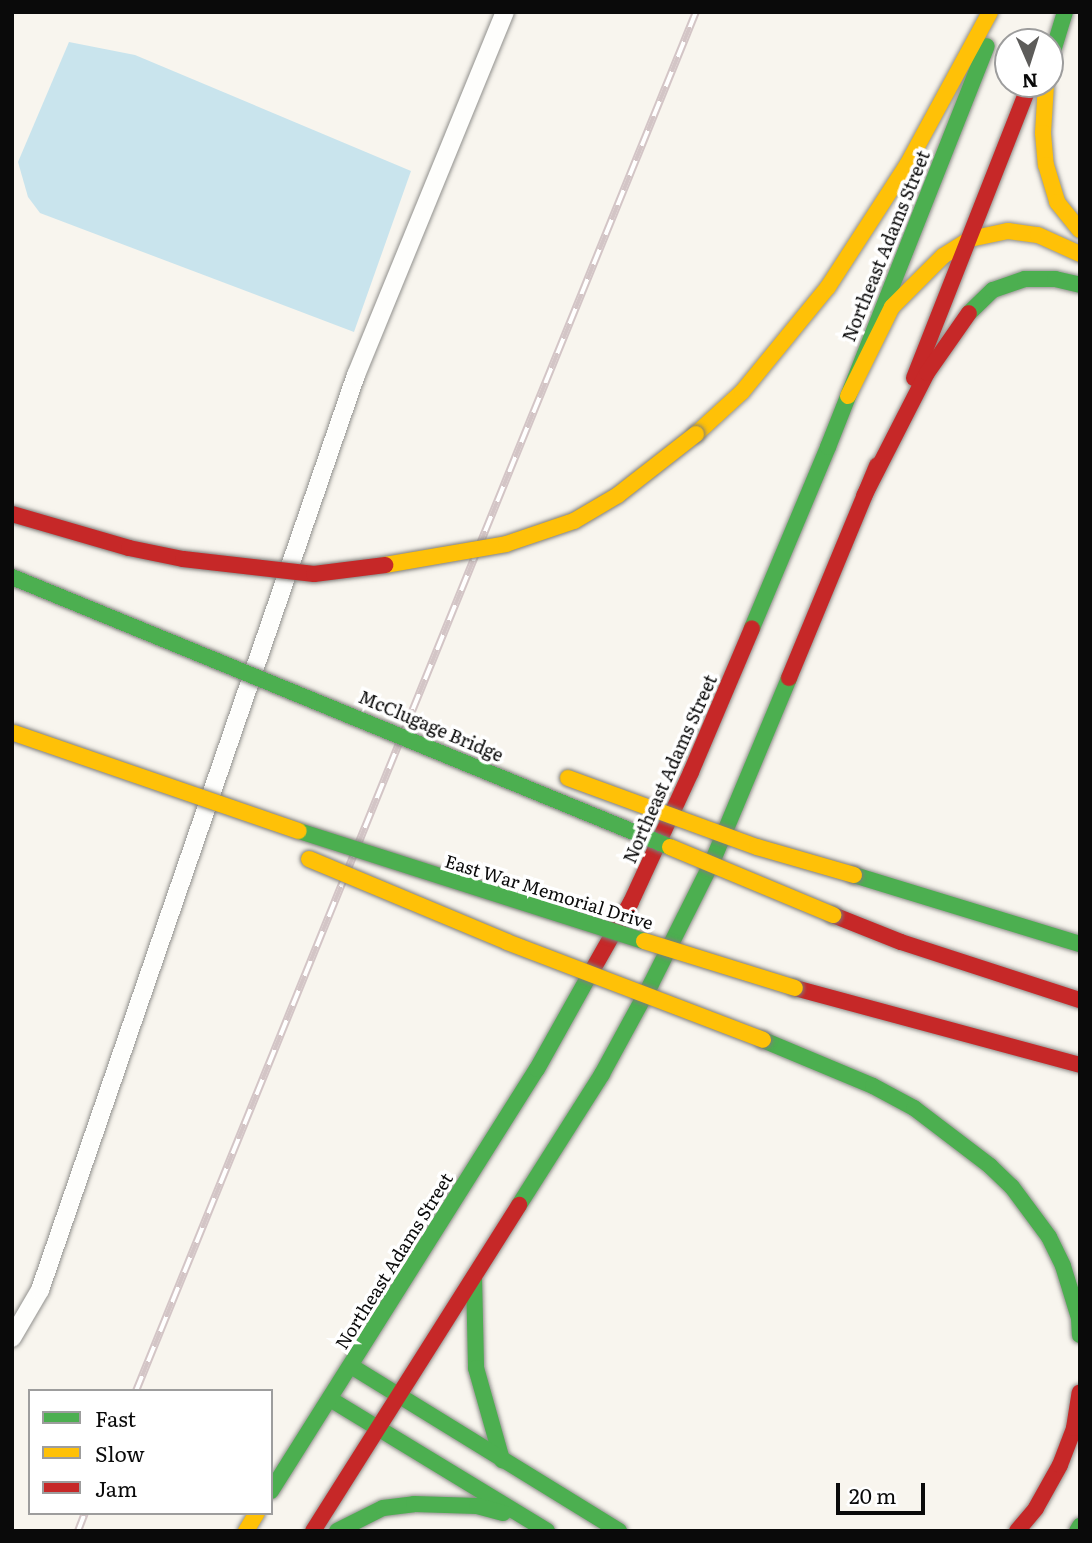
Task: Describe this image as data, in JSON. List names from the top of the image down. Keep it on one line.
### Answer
{"streets":{"main road":["Northeast Adams Street","McClugage Bridge","East War Memorial Drive"]},"legend":["Fast","Slow","Jam"],"scale_bar":"20 m","north":"bottom"}
